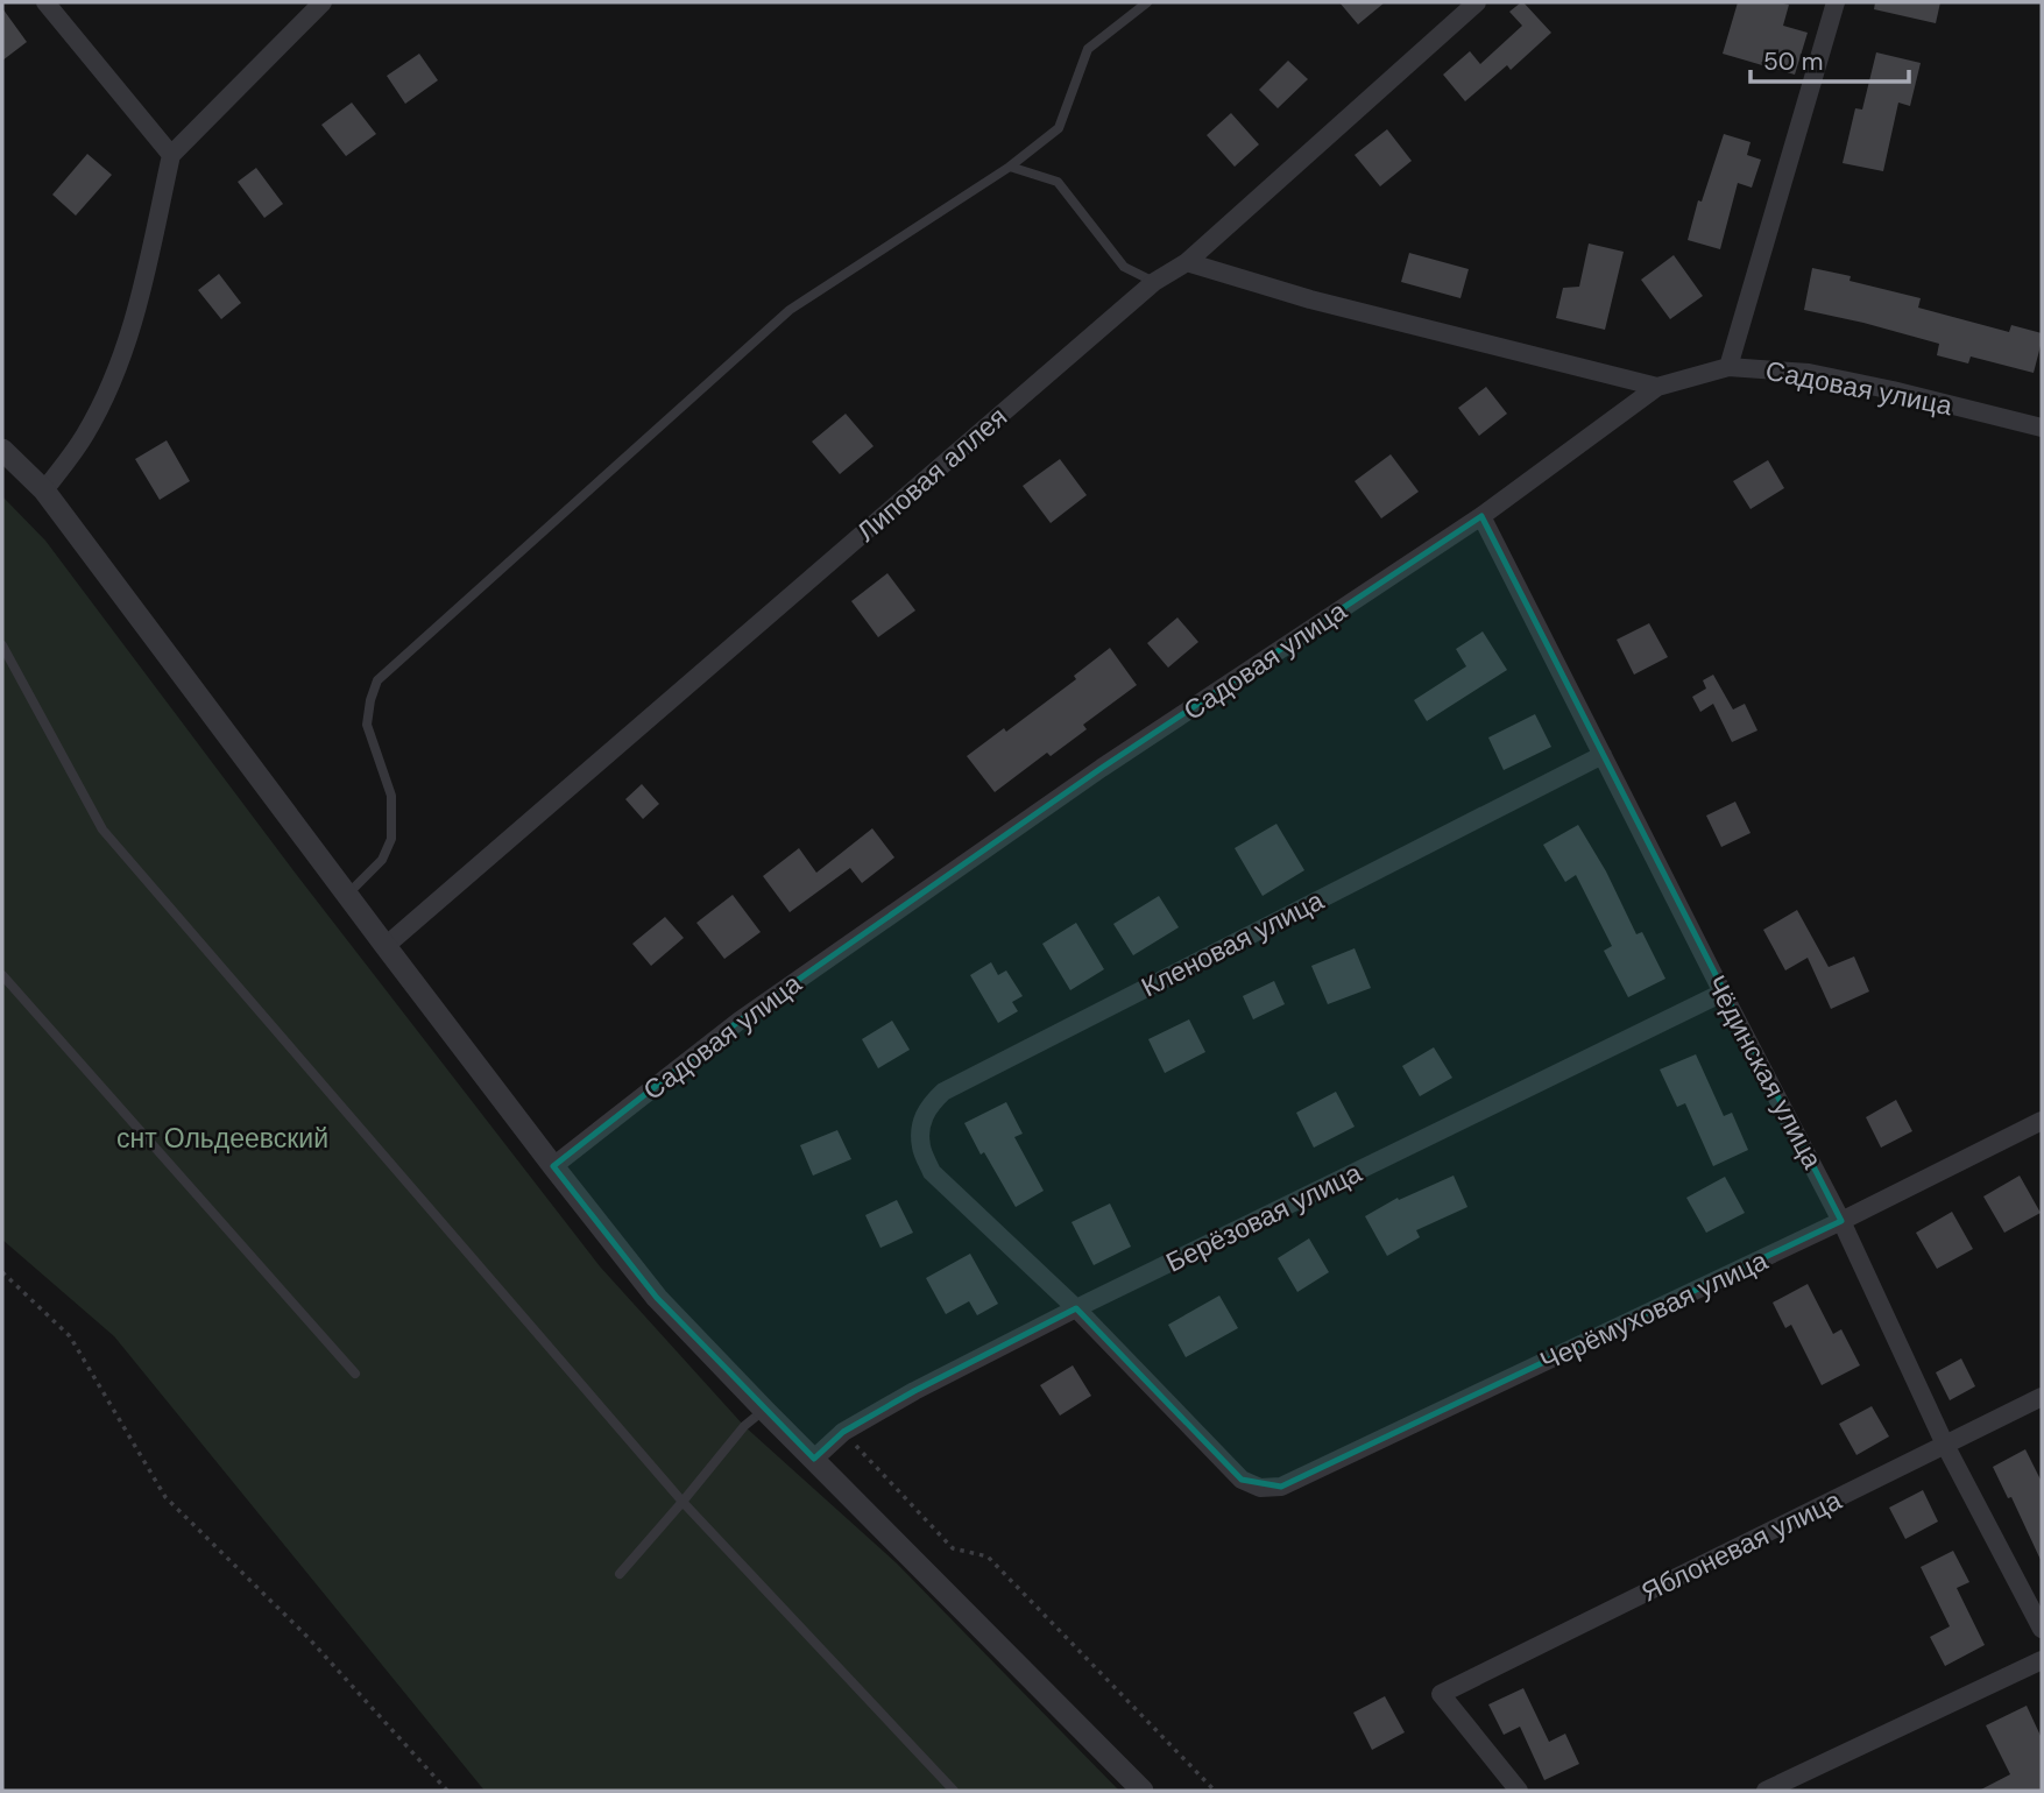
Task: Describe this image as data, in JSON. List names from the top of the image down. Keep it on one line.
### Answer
{"streets":{"street":["Садовая улица","Липовая аллея","Кленовая улица","Чёдинская улица","Берёзовая улица","Черёмуховая улица","Яблоневая улица"]},"crossings":[["Садовая улица","Чёдинская улица"],["Кленовая улица","Чёдинская улица"],["Кленовая улица","Берёзовая улица"],["Кленовая улица","Черёмуховая улица"],["Чёдинская улица","Берёзовая улица"],["Чёдинская улица","Черёмуховая улица"],["Чёдинская улица","Яблоневая улица"],["Берёзовая улица","Черёмуховая улица"]],"parks":["снт Ольдеевский"],"scale_bar":"50 m"}
